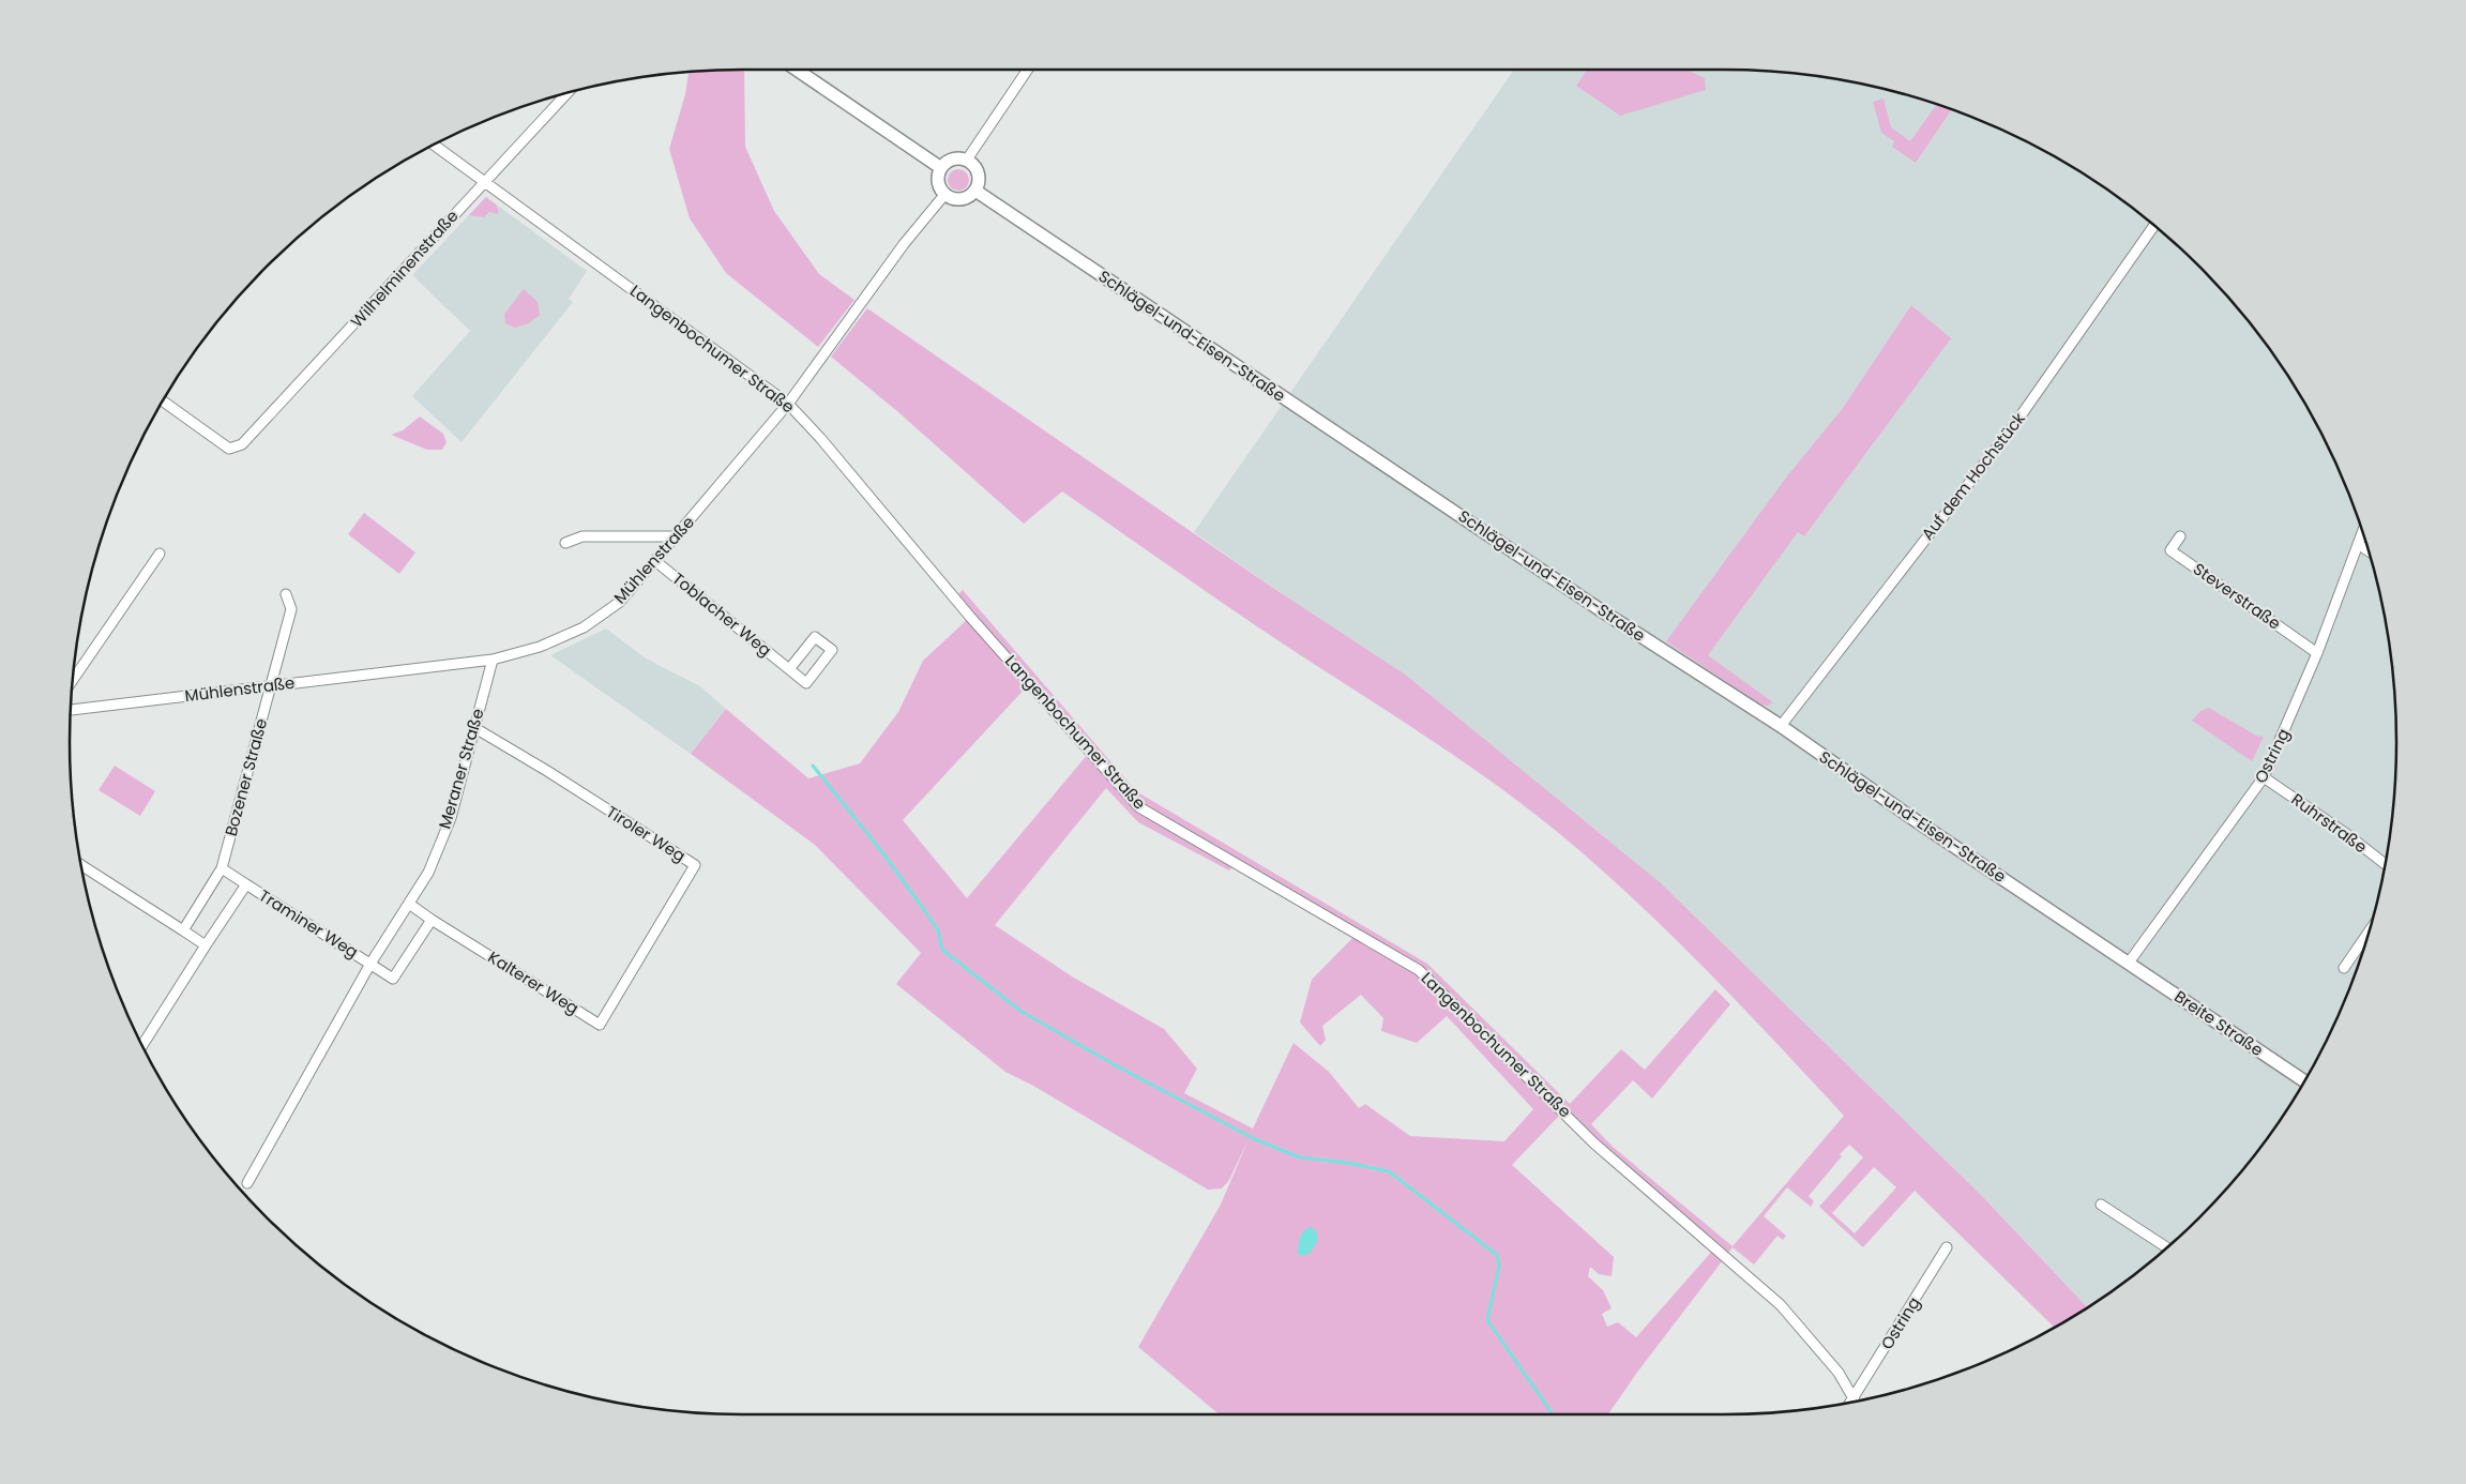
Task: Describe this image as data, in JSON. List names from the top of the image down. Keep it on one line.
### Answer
{"streets":{"street":["Wilhelminenstraße","Schlägel-und-Eisen-Straße","Langenbochumer Straße","Auf dem Hochstück","Mühlenstraße","Steverstraße","Toblacher Weg","Ostring","Meraner Straße","Bozener Straße","Ruhrstraße","Tiroler Weg","Traminer Weg","Kalterer Weg","Breite Straße"]},"crossings":[["Wilhelminenstraße","Langenbochumer Straße"],["Schlägel-und-Eisen-Straße","Auf dem Hochstück"],["Schlägel-und-Eisen-Straße","Mühlenstraße"],["Schlägel-und-Eisen-Straße","Ostring"],["Schlägel-und-Eisen-Straße","Breite Straße"],["Langenbochumer Straße","Mühlenstraße"],["Mühlenstraße","Toblacher Weg"],["Mühlenstraße","Meraner Straße"],["Mühlenstraße","Bozener Straße"],["Steverstraße","Ostring"],["Ostring","Ruhrstraße"],["Ostring","Breite Straße"],["Meraner Straße","Tiroler Weg"],["Meraner Straße","Traminer Weg"],["Tiroler Weg","Kalterer Weg"]]}
